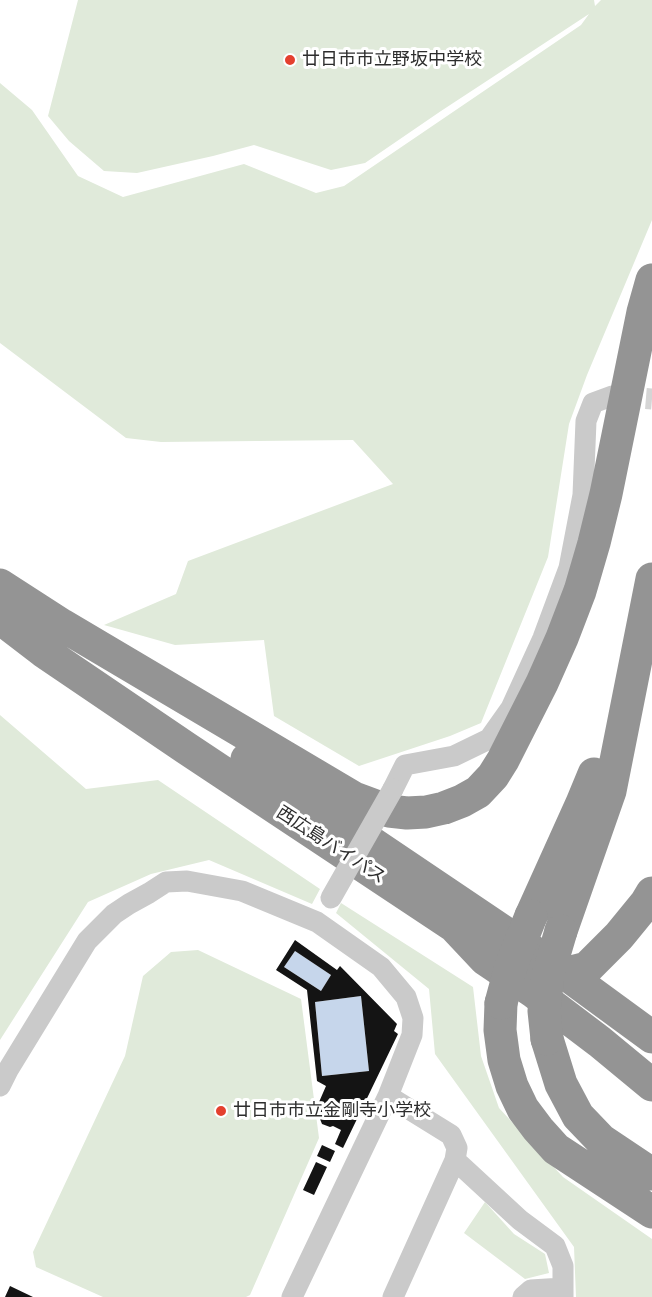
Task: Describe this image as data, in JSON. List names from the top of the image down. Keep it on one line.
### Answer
{"streets":{"highway":["西広島バイパス"]},"places":["廿日市市立野坂中学校","廿日市市立金剛寺小学校"]}
